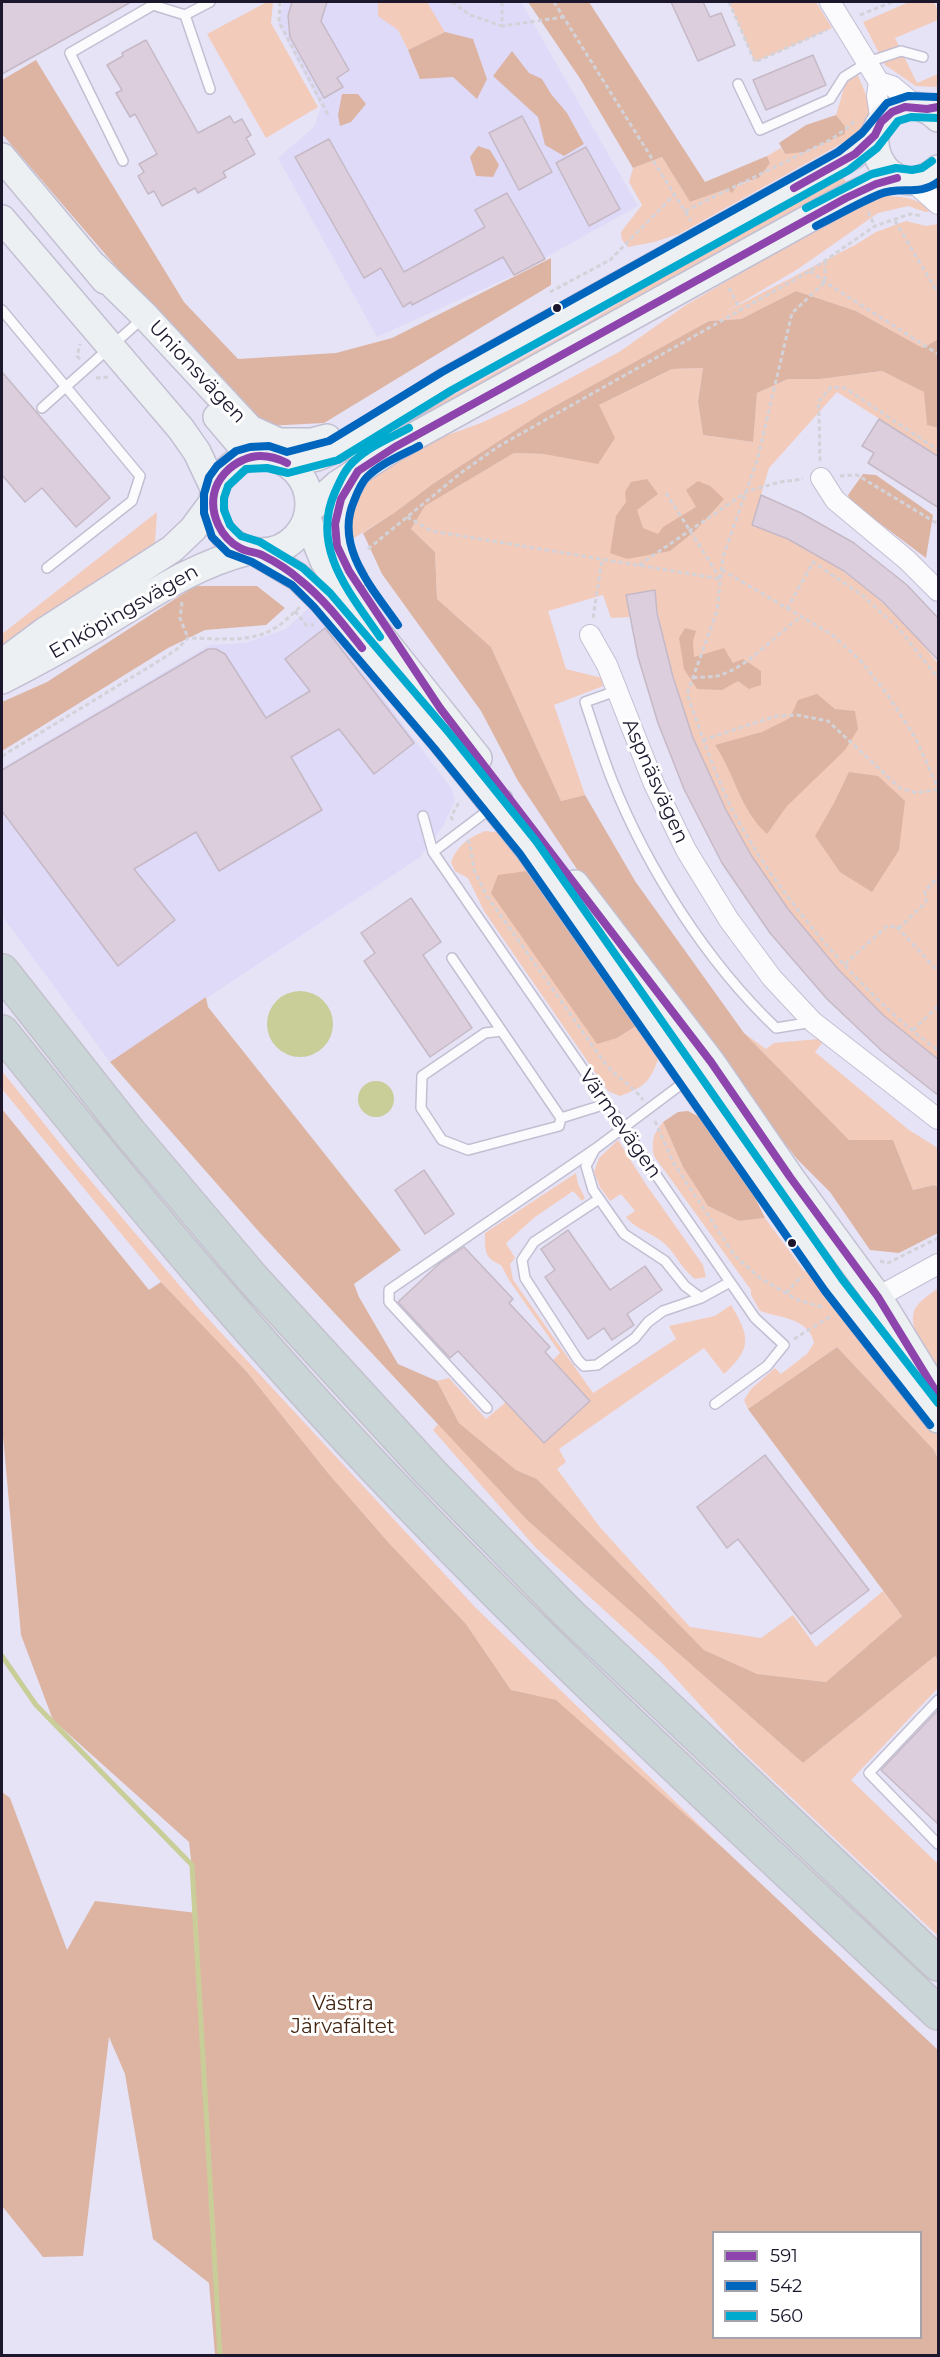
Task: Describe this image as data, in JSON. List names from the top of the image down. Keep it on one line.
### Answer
{"streets":{"street":["Unionsvägen","Enköpingsvägen","Aspnäsvägen"],"lane":["Värmevägen"]},"crossings":[["Unionsvägen","Enköpingsvägen"]],"parks":["Västra Järvafältet"],"lines":["transit line 542","transit line 591","transit line 560"],"legend":["591","542","560"]}
